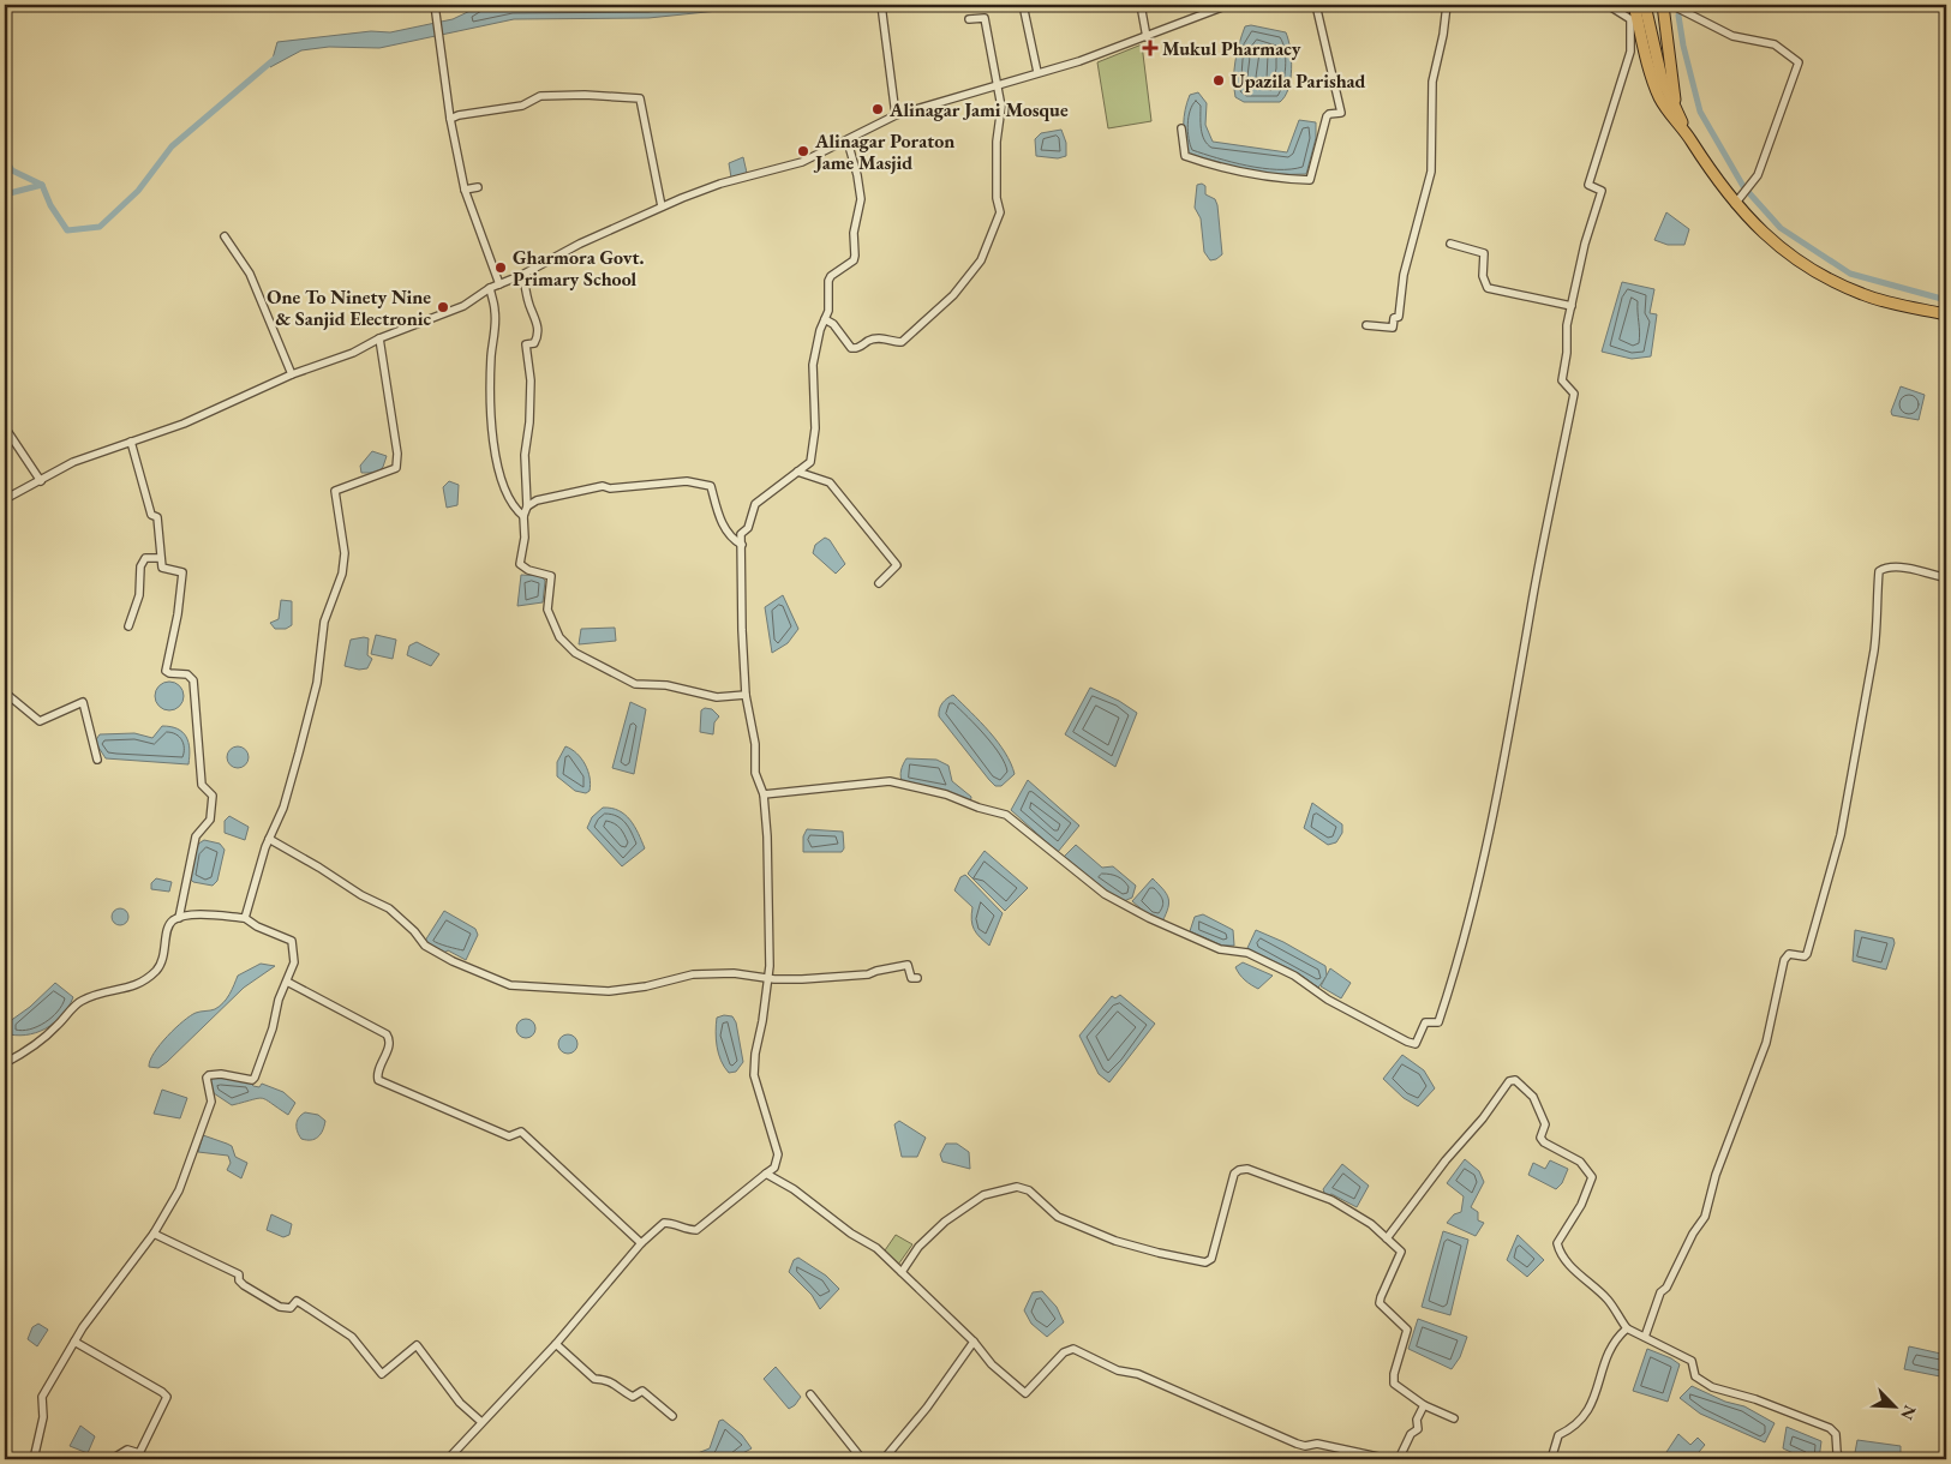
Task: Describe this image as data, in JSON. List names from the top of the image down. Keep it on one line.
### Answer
{"places":{"health":["Mukul Pharmacy"],"other":["Upazila Parishad","Alinagar Jami Mosque","Alinagar Poraton Jame Masjid","Gharmora Govt. Primary School","One To Ninety Nine & Sanjid Electronic"]},"north":"bottom right"}
